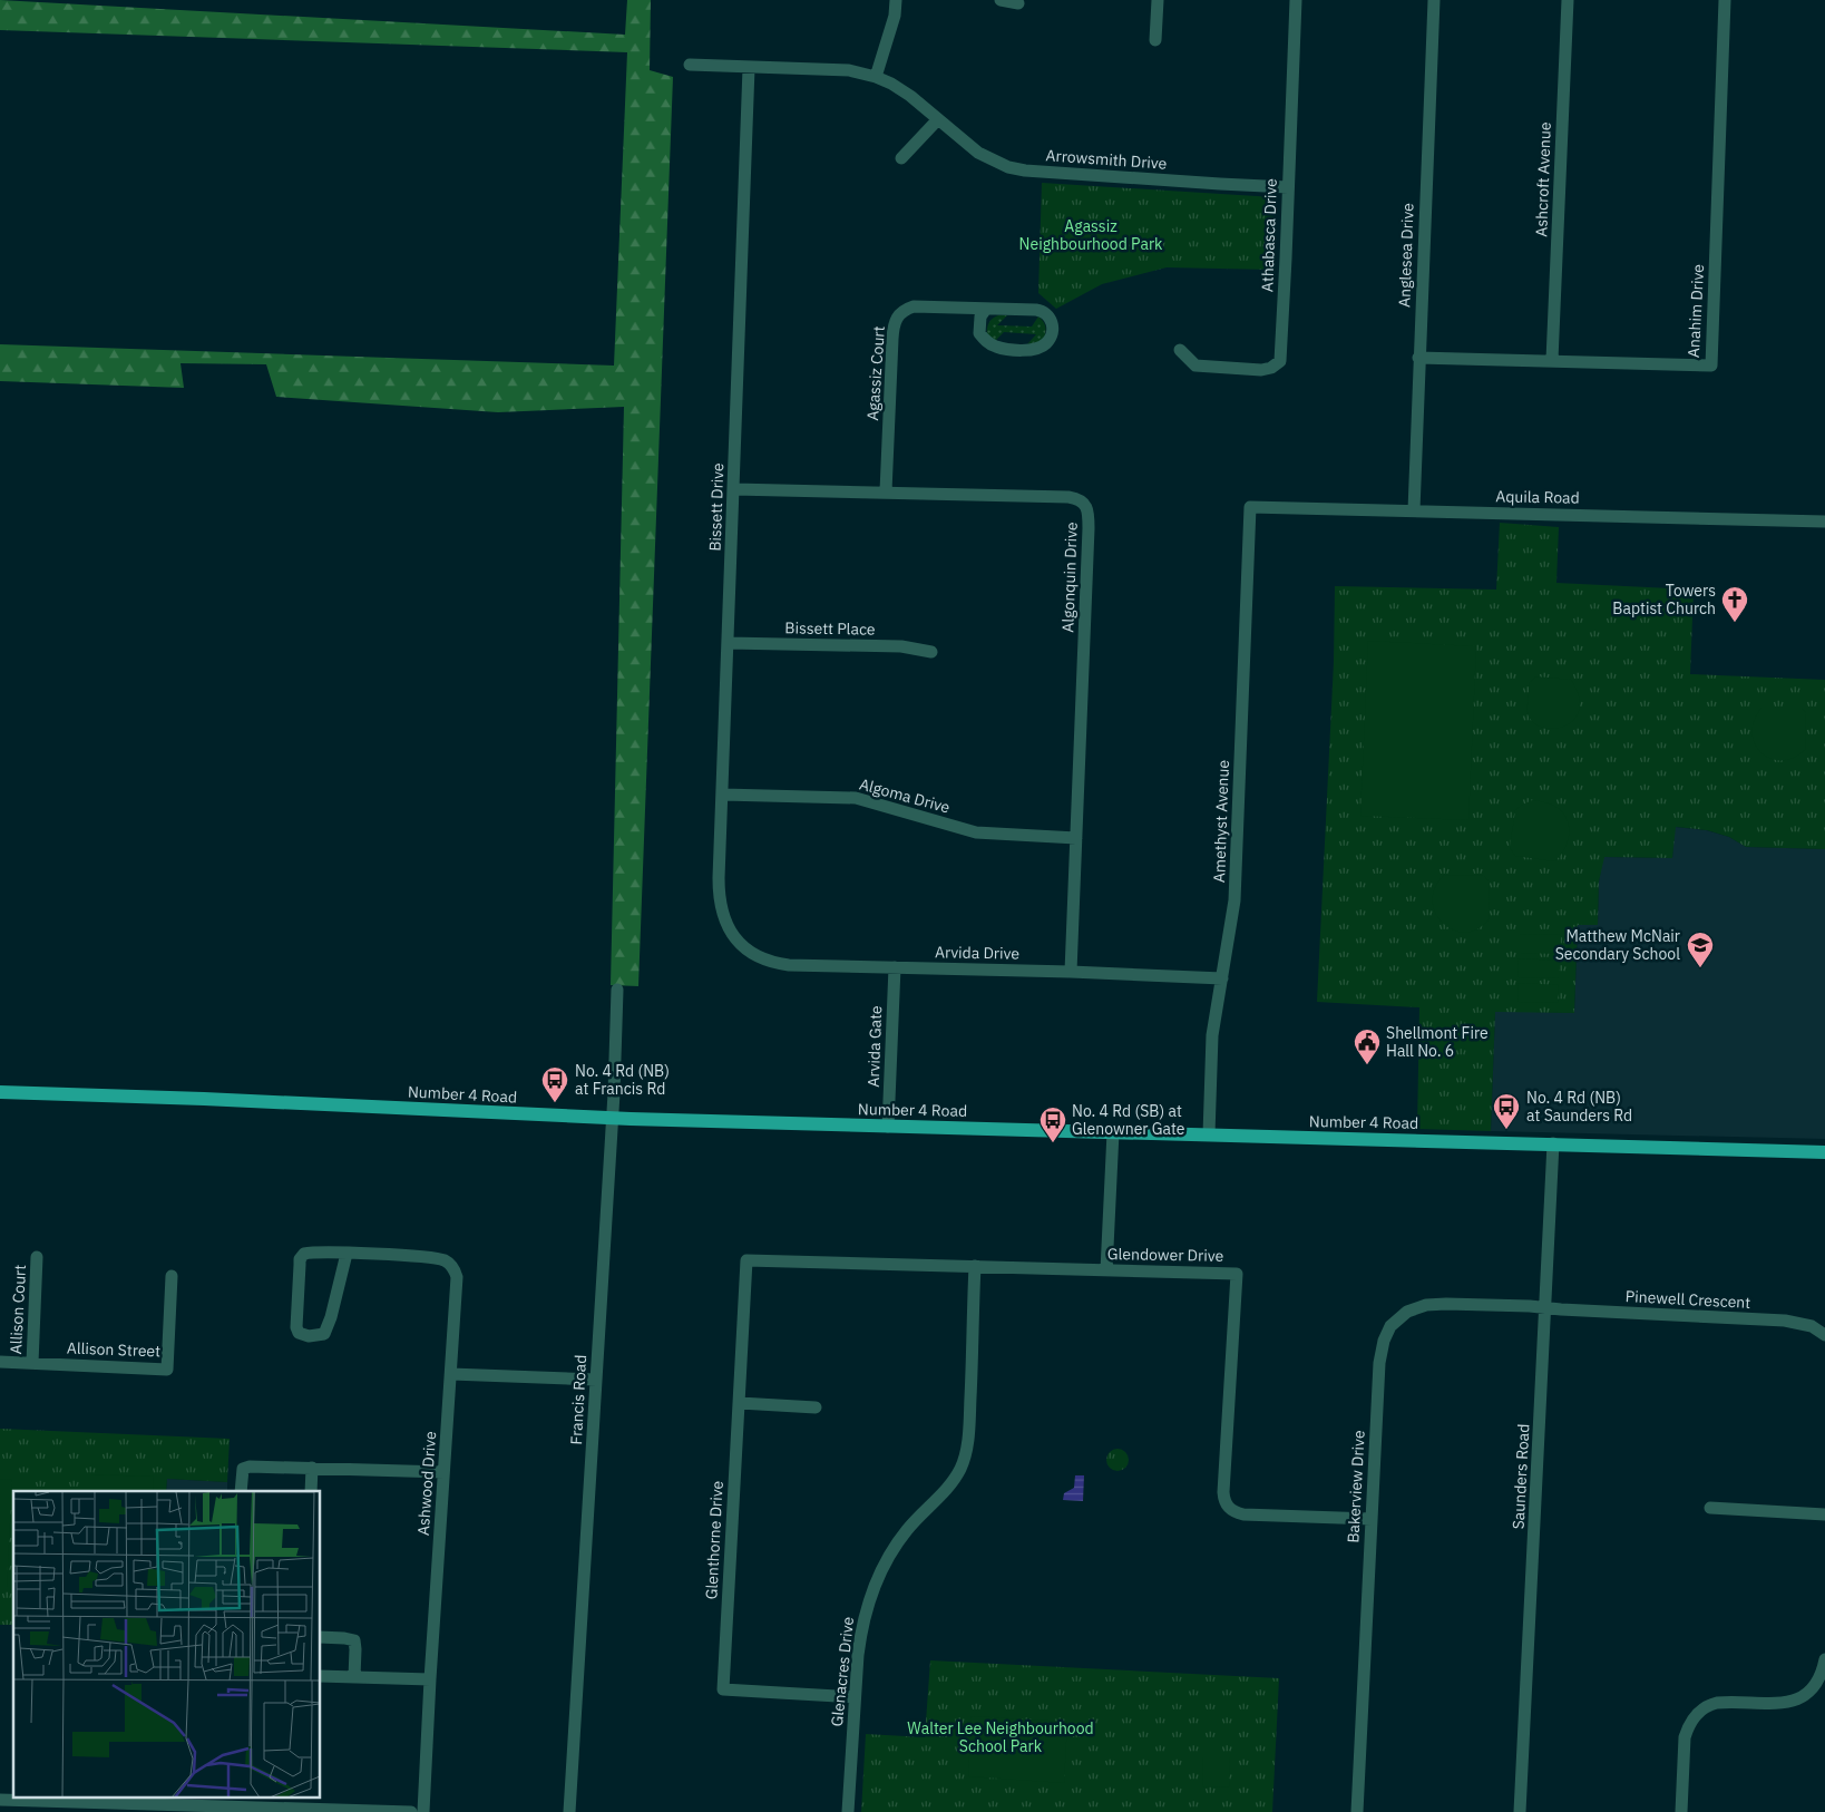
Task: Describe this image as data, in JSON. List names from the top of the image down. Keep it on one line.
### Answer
{"streets":{"main road":["Number 4 Road"],"street":["Arrowsmith Drive","Ashcroft Avenue","Athabasca Drive","Anglesea Drive","Anahim Drive","Agassiz Court","Aquila Road","Bissett Drive","Algonquin Drive","Bissett Place","Algoma Drive","Amethyst Avenue","Arvida Drive","Arvida Gate","Glendower Drive","Pinewell Crescent","Allison Court","Allison Street","Francis Road","Saunders Road","Ashwood Drive","Bakerview Drive","Glenthorne Drive","Glenacres Drive"]},"crossings":[["Arrowsmith Drive","Athabasca Drive"],["Arrowsmith Drive","Bissett Drive"],["Ashcroft Avenue","Anahim Drive"],["Anglesea Drive","Anahim Drive"],["Anglesea Drive","Aquila Road"],["Agassiz Court","Algonquin Drive"],["Aquila Road","Amethyst Avenue"],["Bissett Drive","Algonquin Drive"],["Bissett Drive","Bissett Place"],["Bissett Drive","Algoma Drive"],["Bissett Drive","Arvida Drive"],["Algonquin Drive","Algoma Drive"],["Algonquin Drive","Arvida Drive"],["Amethyst Avenue","Arvida Drive"],["Amethyst Avenue","Number 4 Road"],["Arvida Drive","Arvida Gate"],["Arvida Gate","Number 4 Road"],["Number 4 Road","Francis Road"],["Number 4 Road","Saunders Road"],["Glendower Drive","Bakerview Drive"],["Glendower Drive","Glenthorne Drive"],["Glendower Drive","Glenacres Drive"],["Pinewell Crescent","Saunders Road"],["Pinewell Crescent","Bakerview Drive"],["Allison Court","Allison Street"],["Saunders Road","Bakerview Drive"],["Glenthorne Drive","Glenacres Drive"]],"parks":["Agassiz Neighbourhood Park","Walter Lee Neighbourhood School Park"],"places":{"church":["Towers Baptist Church"],"school or university":["Matthew McNair Secondary School"],"public building":["Shellmont Fire Hall No. 6"],"bus stop":["No. 4 Rd (NB) at Francis Rd","No. 4 Rd (NB) at Saunders Rd","No. 4 Rd (SB) at Glenowner Gate"]}}
